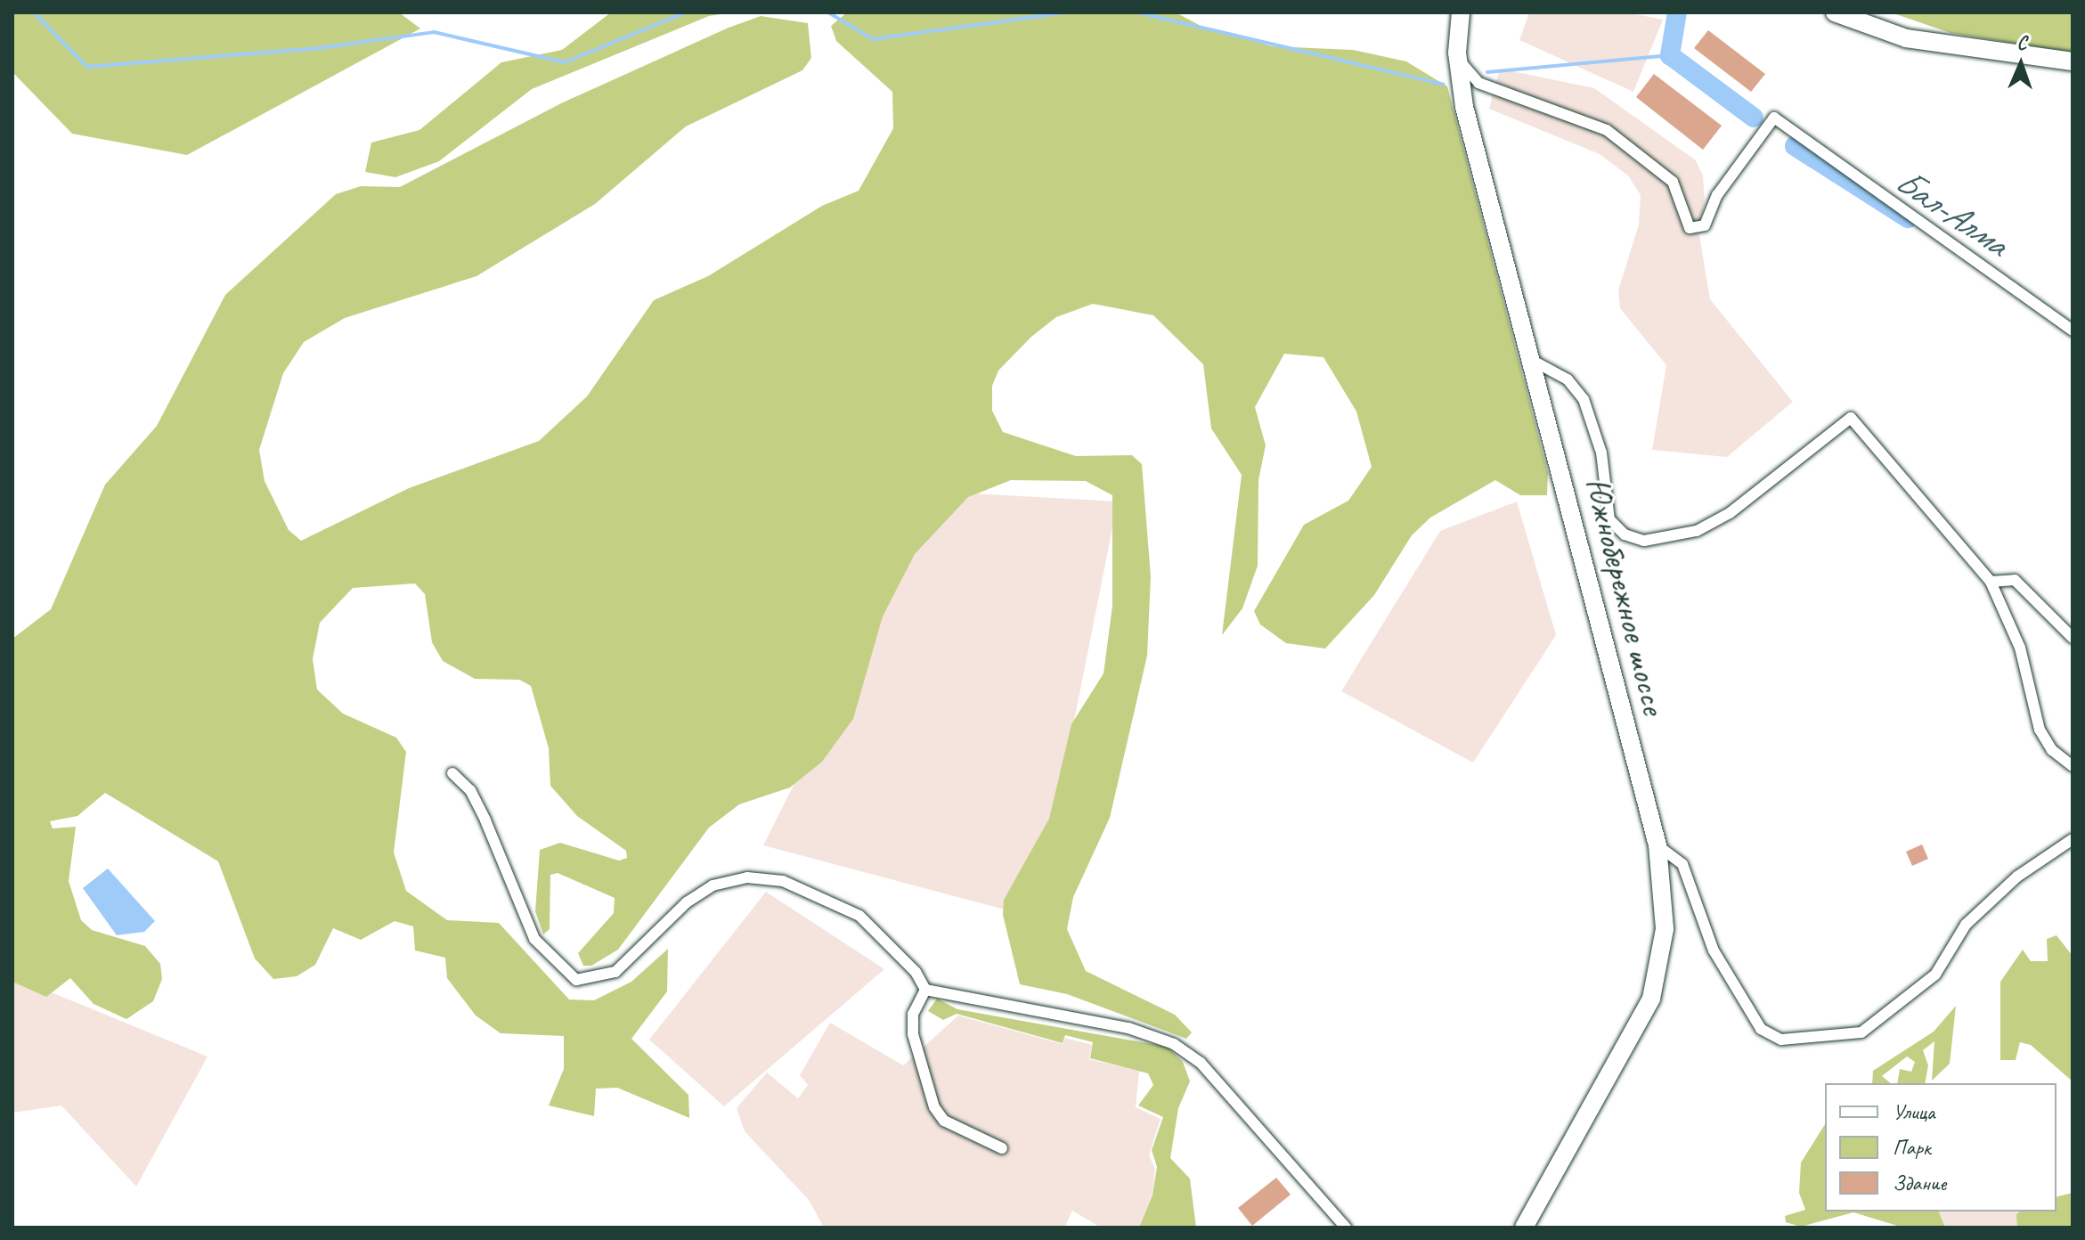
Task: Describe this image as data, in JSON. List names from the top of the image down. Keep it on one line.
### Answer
{"streets":{"highway":["Южнобережное шоссе"]},"water":["Бал-Алма"],"legend":["Улица","Парк","Здание"],"north":"top"}
